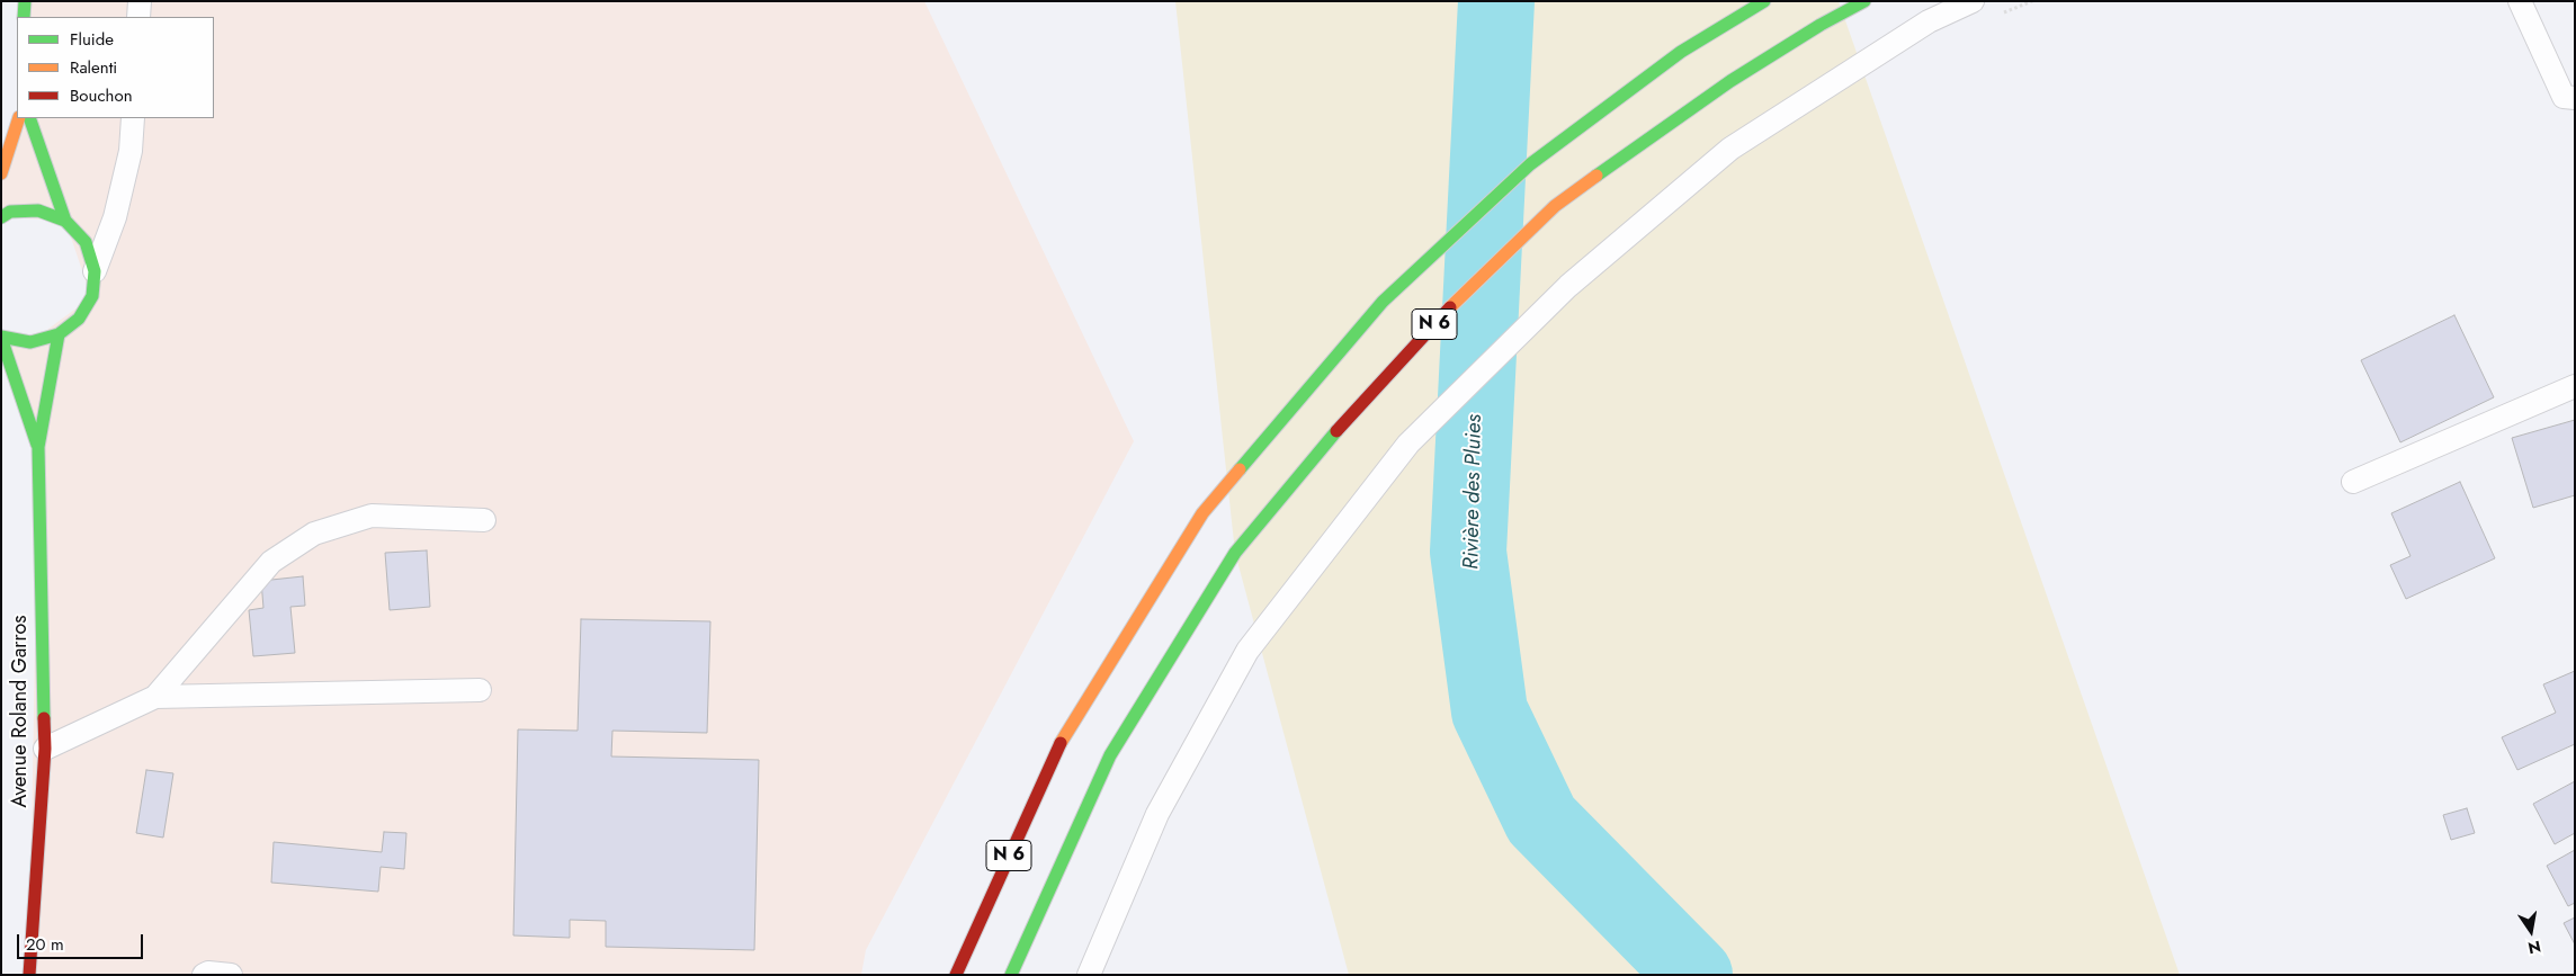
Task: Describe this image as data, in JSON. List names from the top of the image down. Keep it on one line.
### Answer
{"streets":{"main road":["N 6","Avenue Roland Garros"]},"water":["Rivière des Pluies"],"legend":["Fluide","Ralenti","Bouchon"],"scale_bar":"20 m","north":"bottom"}
